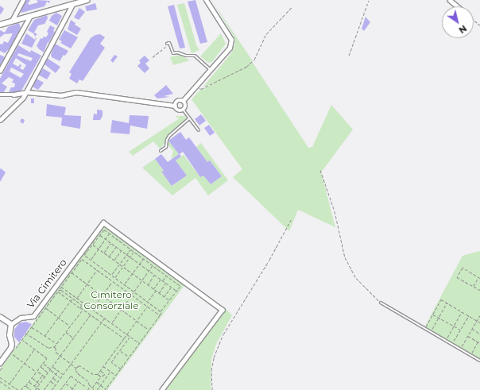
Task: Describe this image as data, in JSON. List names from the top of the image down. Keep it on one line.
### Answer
{"streets":{"street":["Via Cimitero"]},"parks":["Cimitero Consorziale"],"north":"bottom right"}
